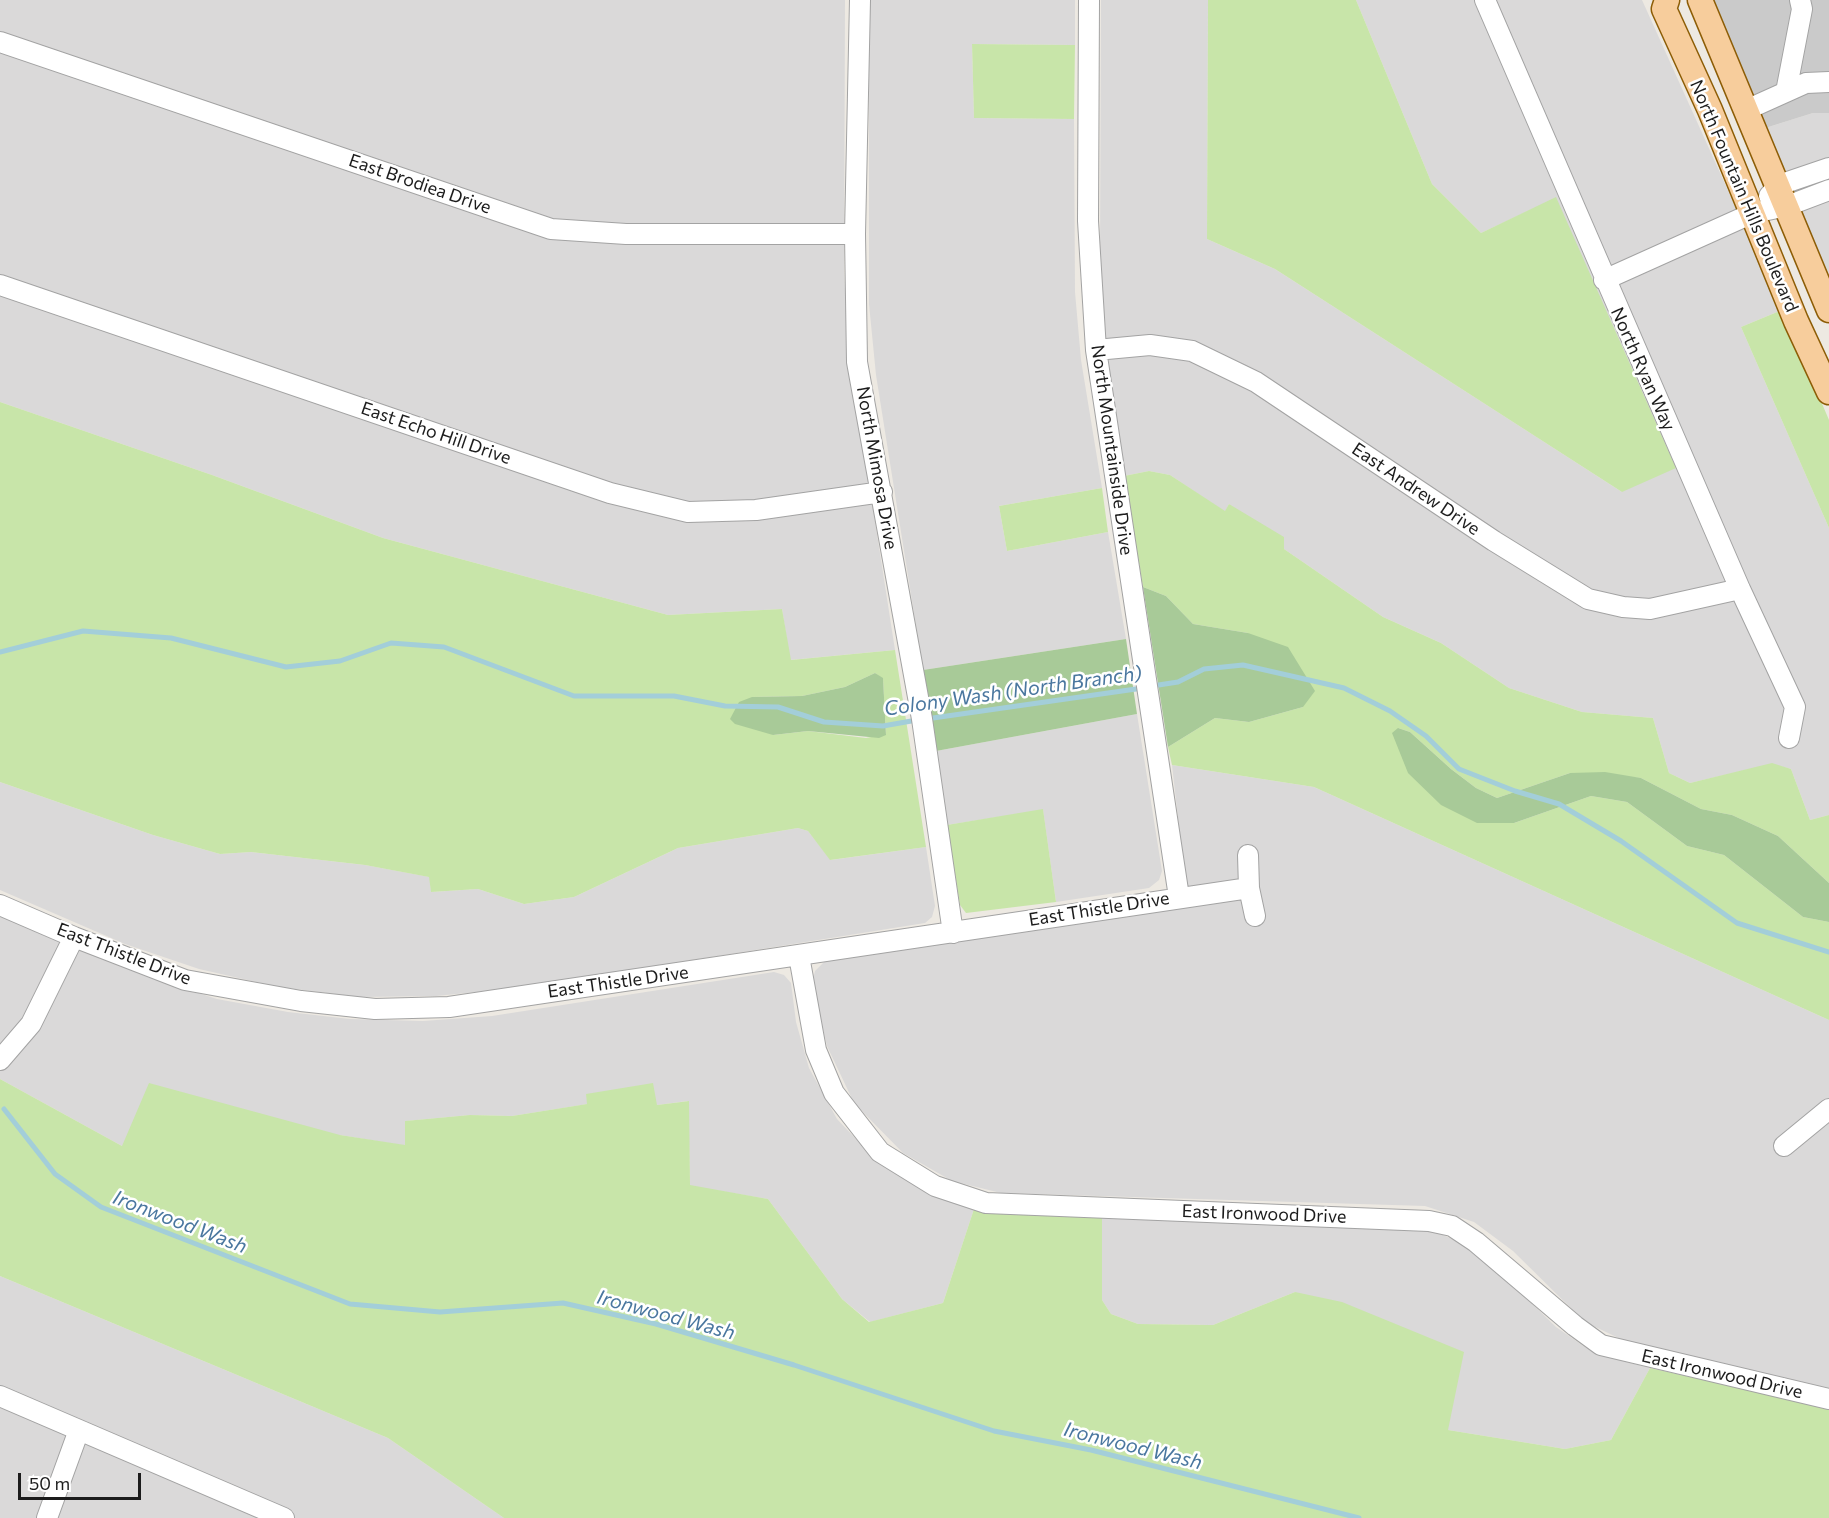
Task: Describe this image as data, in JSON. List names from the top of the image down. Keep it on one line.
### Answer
{"streets":{"main road":["North Fountain Hills Boulevard"],"street":["East Brodiea Drive","North Ryan Way","East Echo Hill Drive","North Mountainside Drive","North Mimosa Drive","East Andrew Drive","East Thistle Drive","East Ironwood Drive"]},"crossings":[["East Brodiea Drive","North Mimosa Drive"],["North Ryan Way","East Andrew Drive"],["East Echo Hill Drive","North Mimosa Drive"],["North Mountainside Drive","East Andrew Drive"],["North Mountainside Drive","East Thistle Drive"],["North Mimosa Drive","East Thistle Drive"],["East Thistle Drive","East Ironwood Drive"]],"water":["Colony Wash (North Branch)","Ironwood Wash"],"scale_bar":"50 m"}
